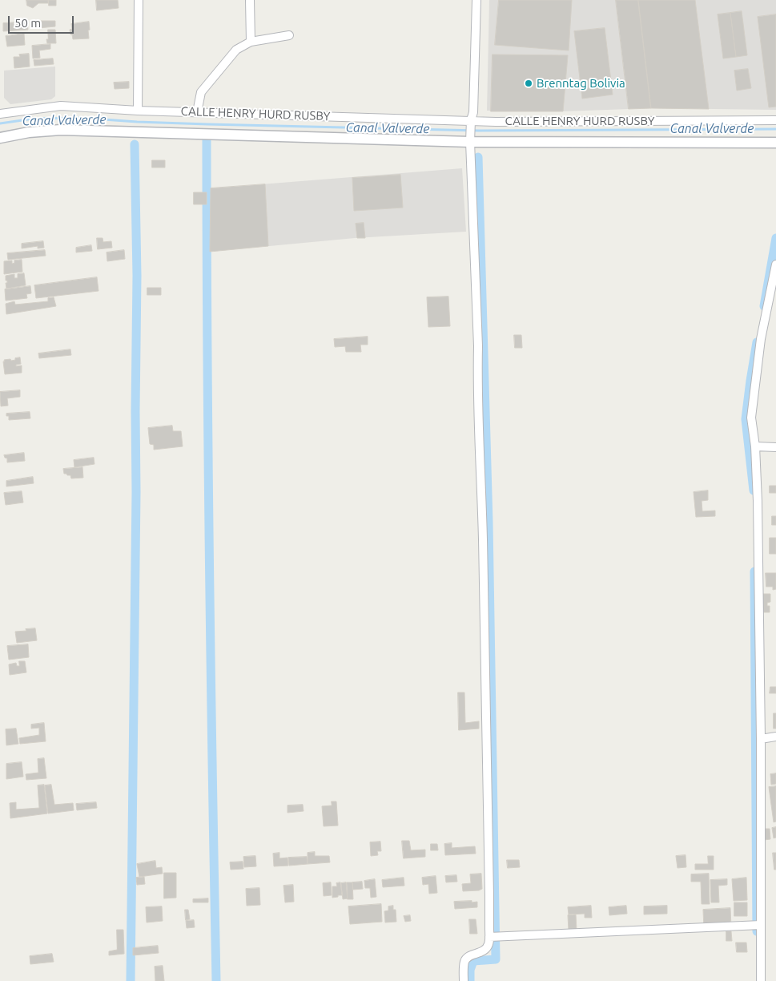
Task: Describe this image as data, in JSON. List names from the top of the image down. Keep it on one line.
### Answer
{"streets":{"street":["CALLE HENRY HURD RUSBY"]},"water":["Canal Valverde"],"places":["Brenntag Bolivia"],"scale_bar":"50 m"}
